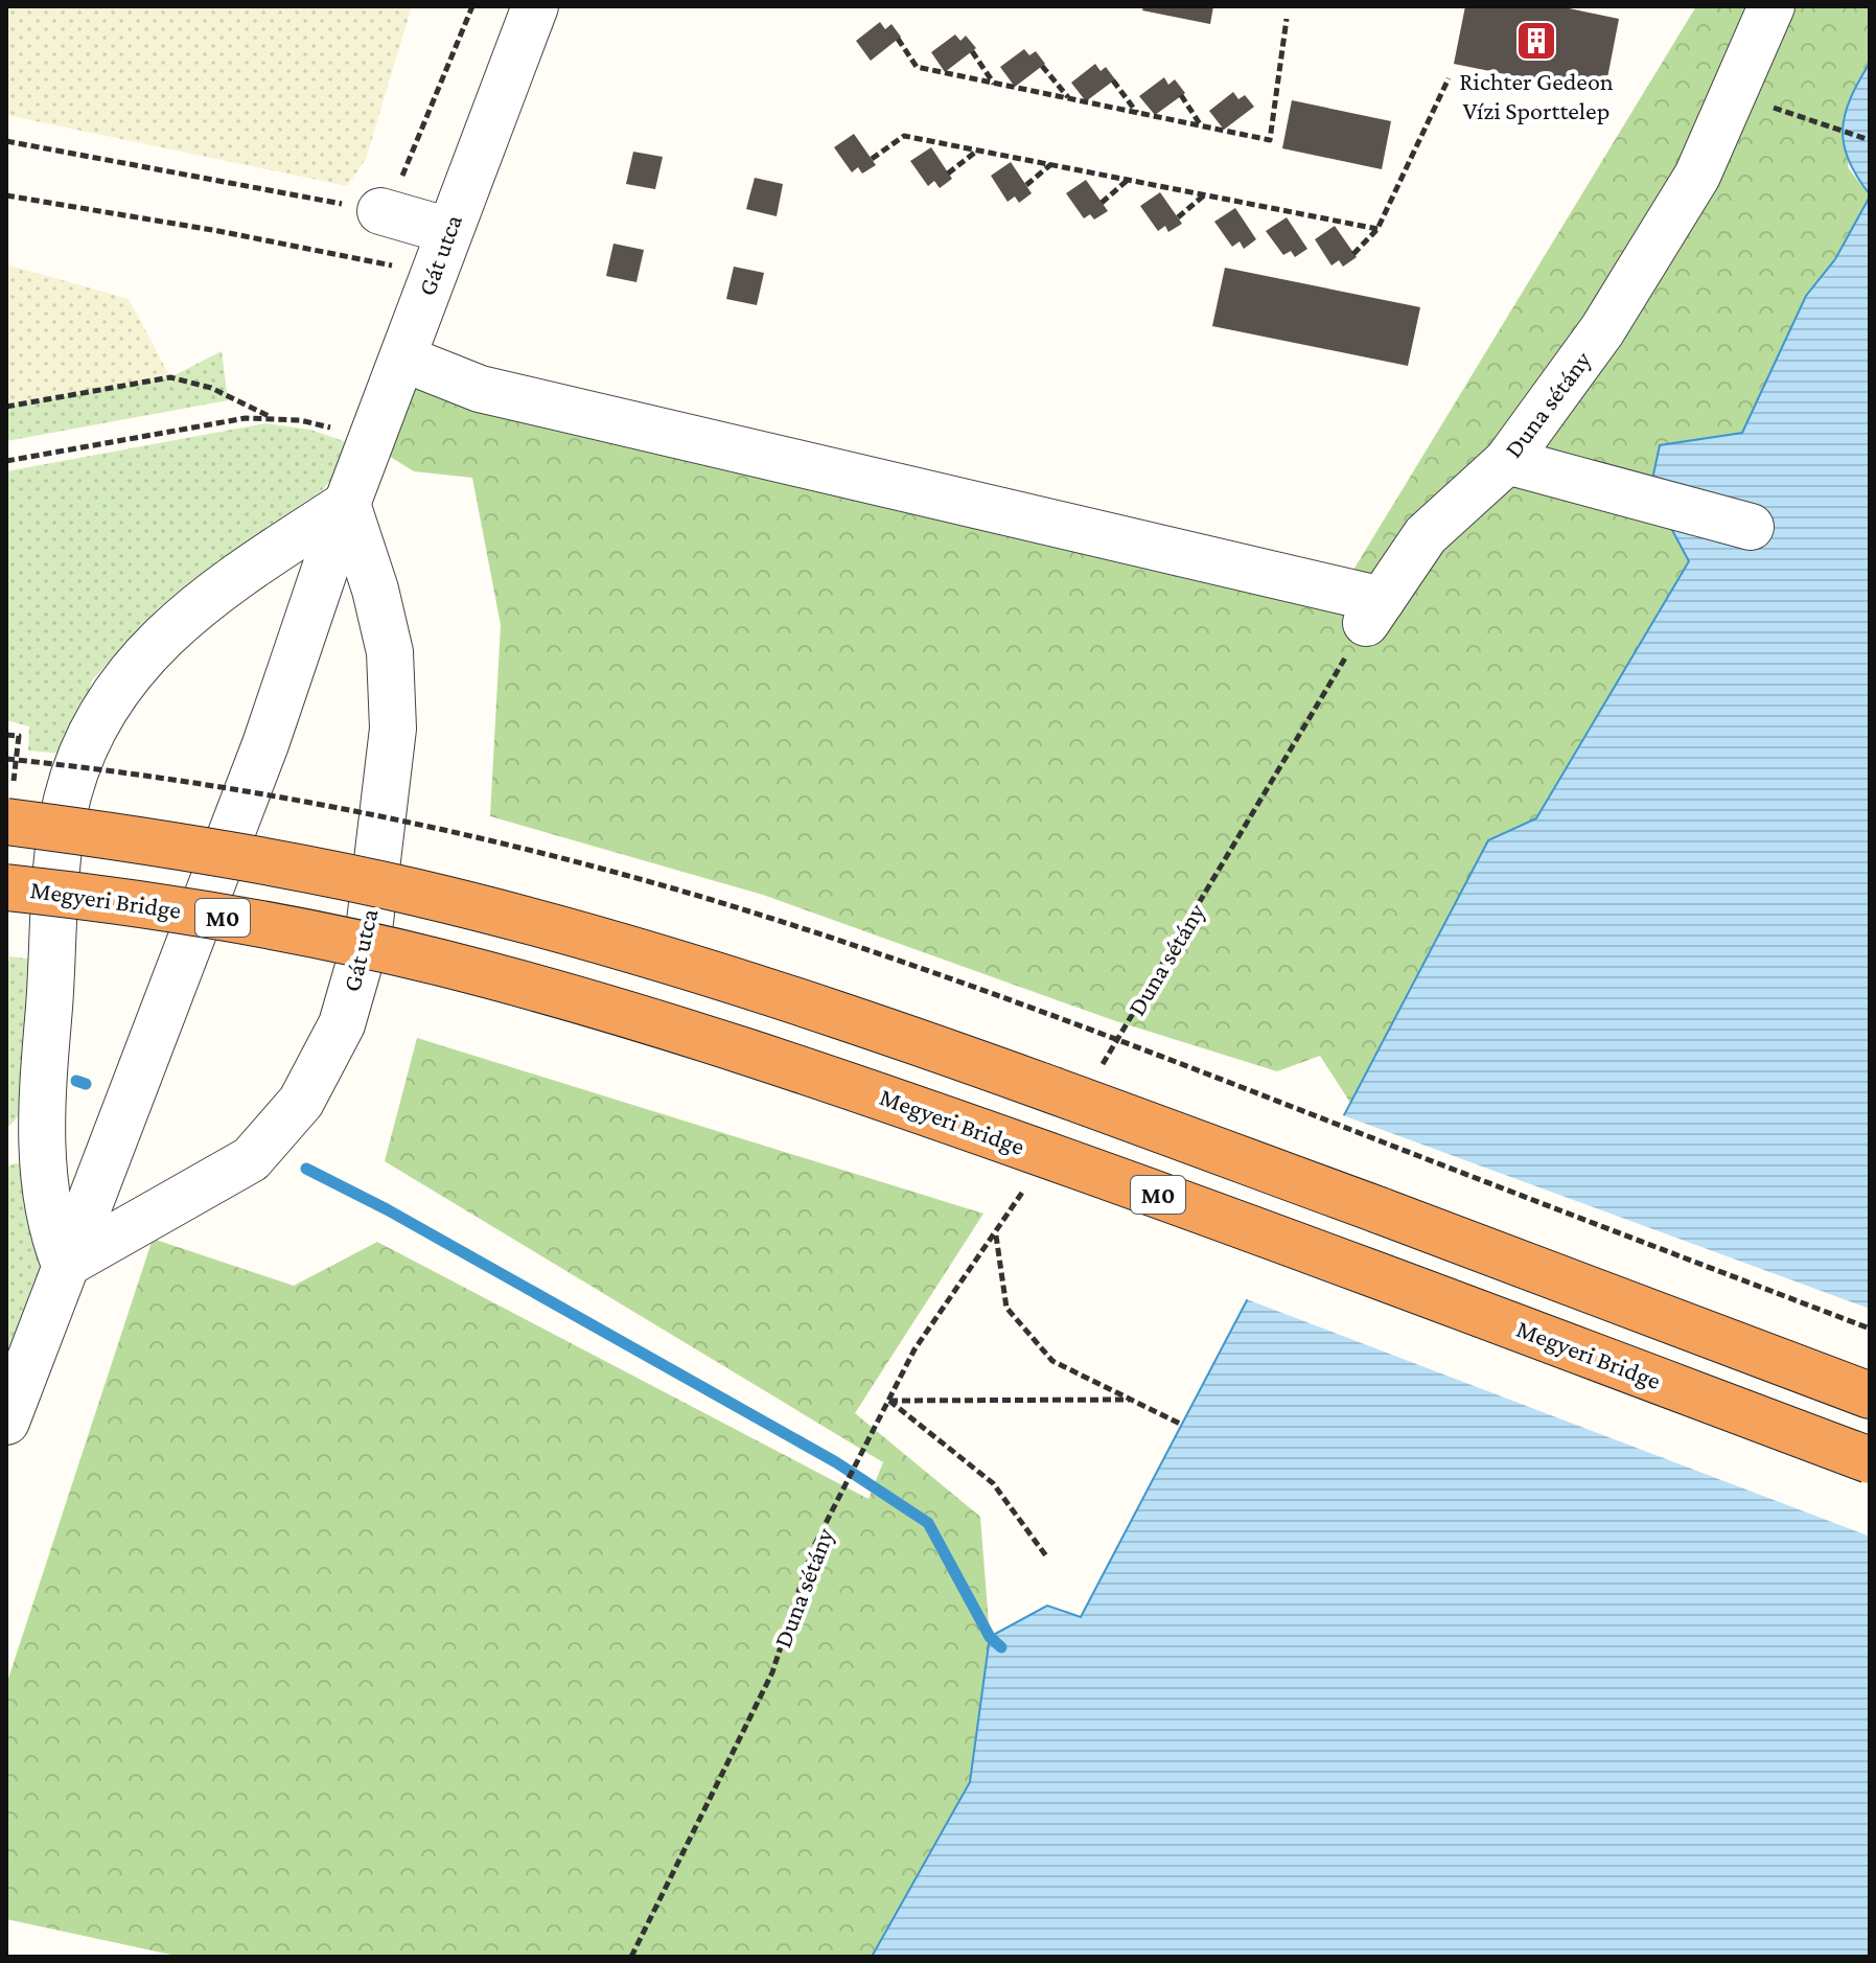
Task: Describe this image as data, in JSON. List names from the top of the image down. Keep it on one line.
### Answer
{"streets":{"highway":["Megyeri Bridge","M0"],"street":["Gát utca","Duna sétány"]},"places":{"building":["Richter Gedeon Vízi Sporttelep"]}}
